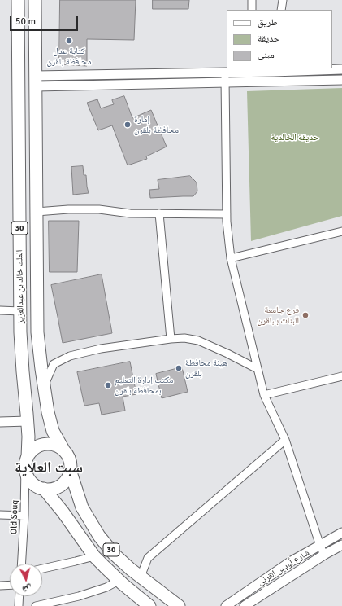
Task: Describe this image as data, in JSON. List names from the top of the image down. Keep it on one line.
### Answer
{"streets":{"highway":["30","الملك خالد بن عبدالعزيز"],"street":["Old Souq","شارع أويس القرني"]},"crossings":[["30","الملك خالد بن عبدالعزيز"],["30","Old Souq"],["الملك خالد بن عبدالعزيز","Old Souq"]],"districts":["سبت العلاية"],"parks":["حديقة الخالدية"],"places":["كتابة عدل محافظة بلقرن","إمارة محافظة بلقرن","فرع جامعة البنات بـبلقرن","هيئة محافظة بلقرن","مكتب إدارة التعليم بمحافظة بلقرن"],"legend":["طريق","حديقة","مبنى"],"scale_bar":"50 m","north":"bottom"}
